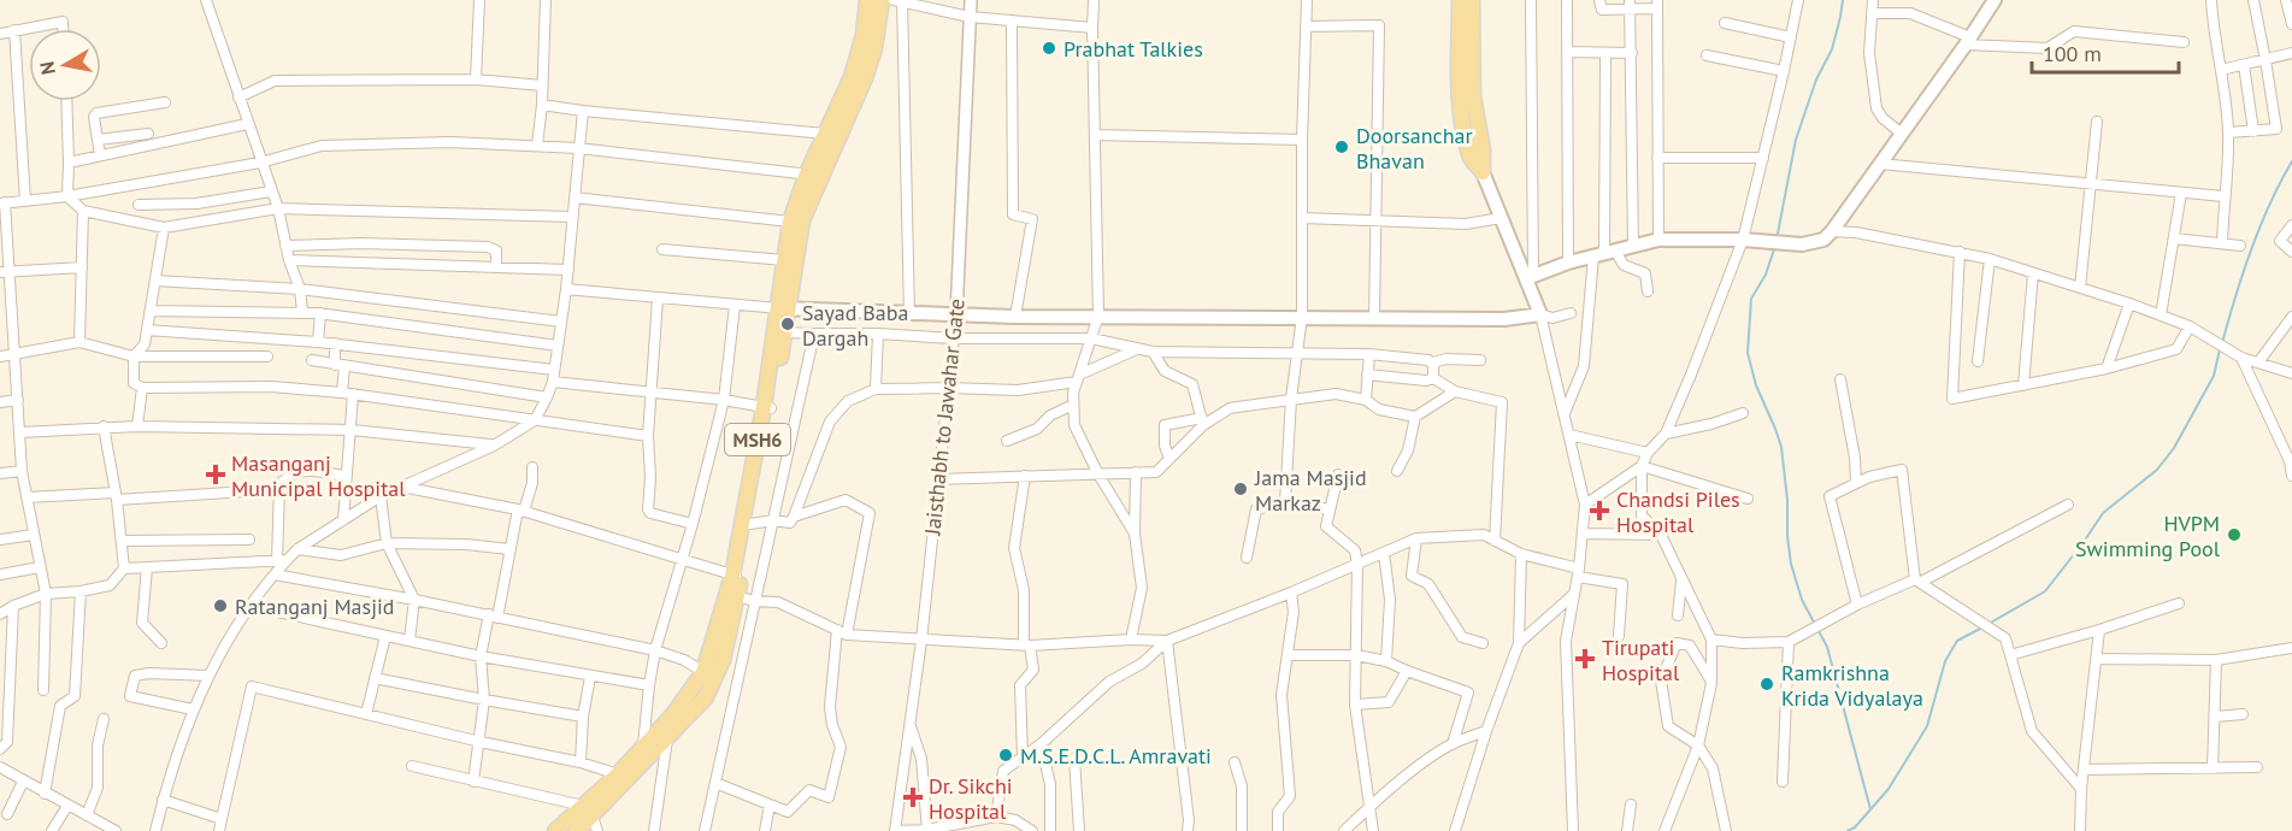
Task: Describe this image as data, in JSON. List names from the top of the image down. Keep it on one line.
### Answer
{"streets":{"main road":["MSH6"],"street":["Jaisthabh to Jawahar Gate"]},"places":{"other":["Prabhat Talkies","Doorsanchar Bhavan","Sayad Baba Dargah","Jama Masjid Markaz","HVPM Swimming Pool","Ratanganj Masjid","Ramkrishna Krida Vidyalaya","M.S.E.D.C.L. Amravati"],"health":["Masanganj Municipal Hospital","Chandsi Piles Hospital","Tirupati Hospital","Dr. Sikchi Hospital"]},"scale_bar":"100 m","north":"left"}
